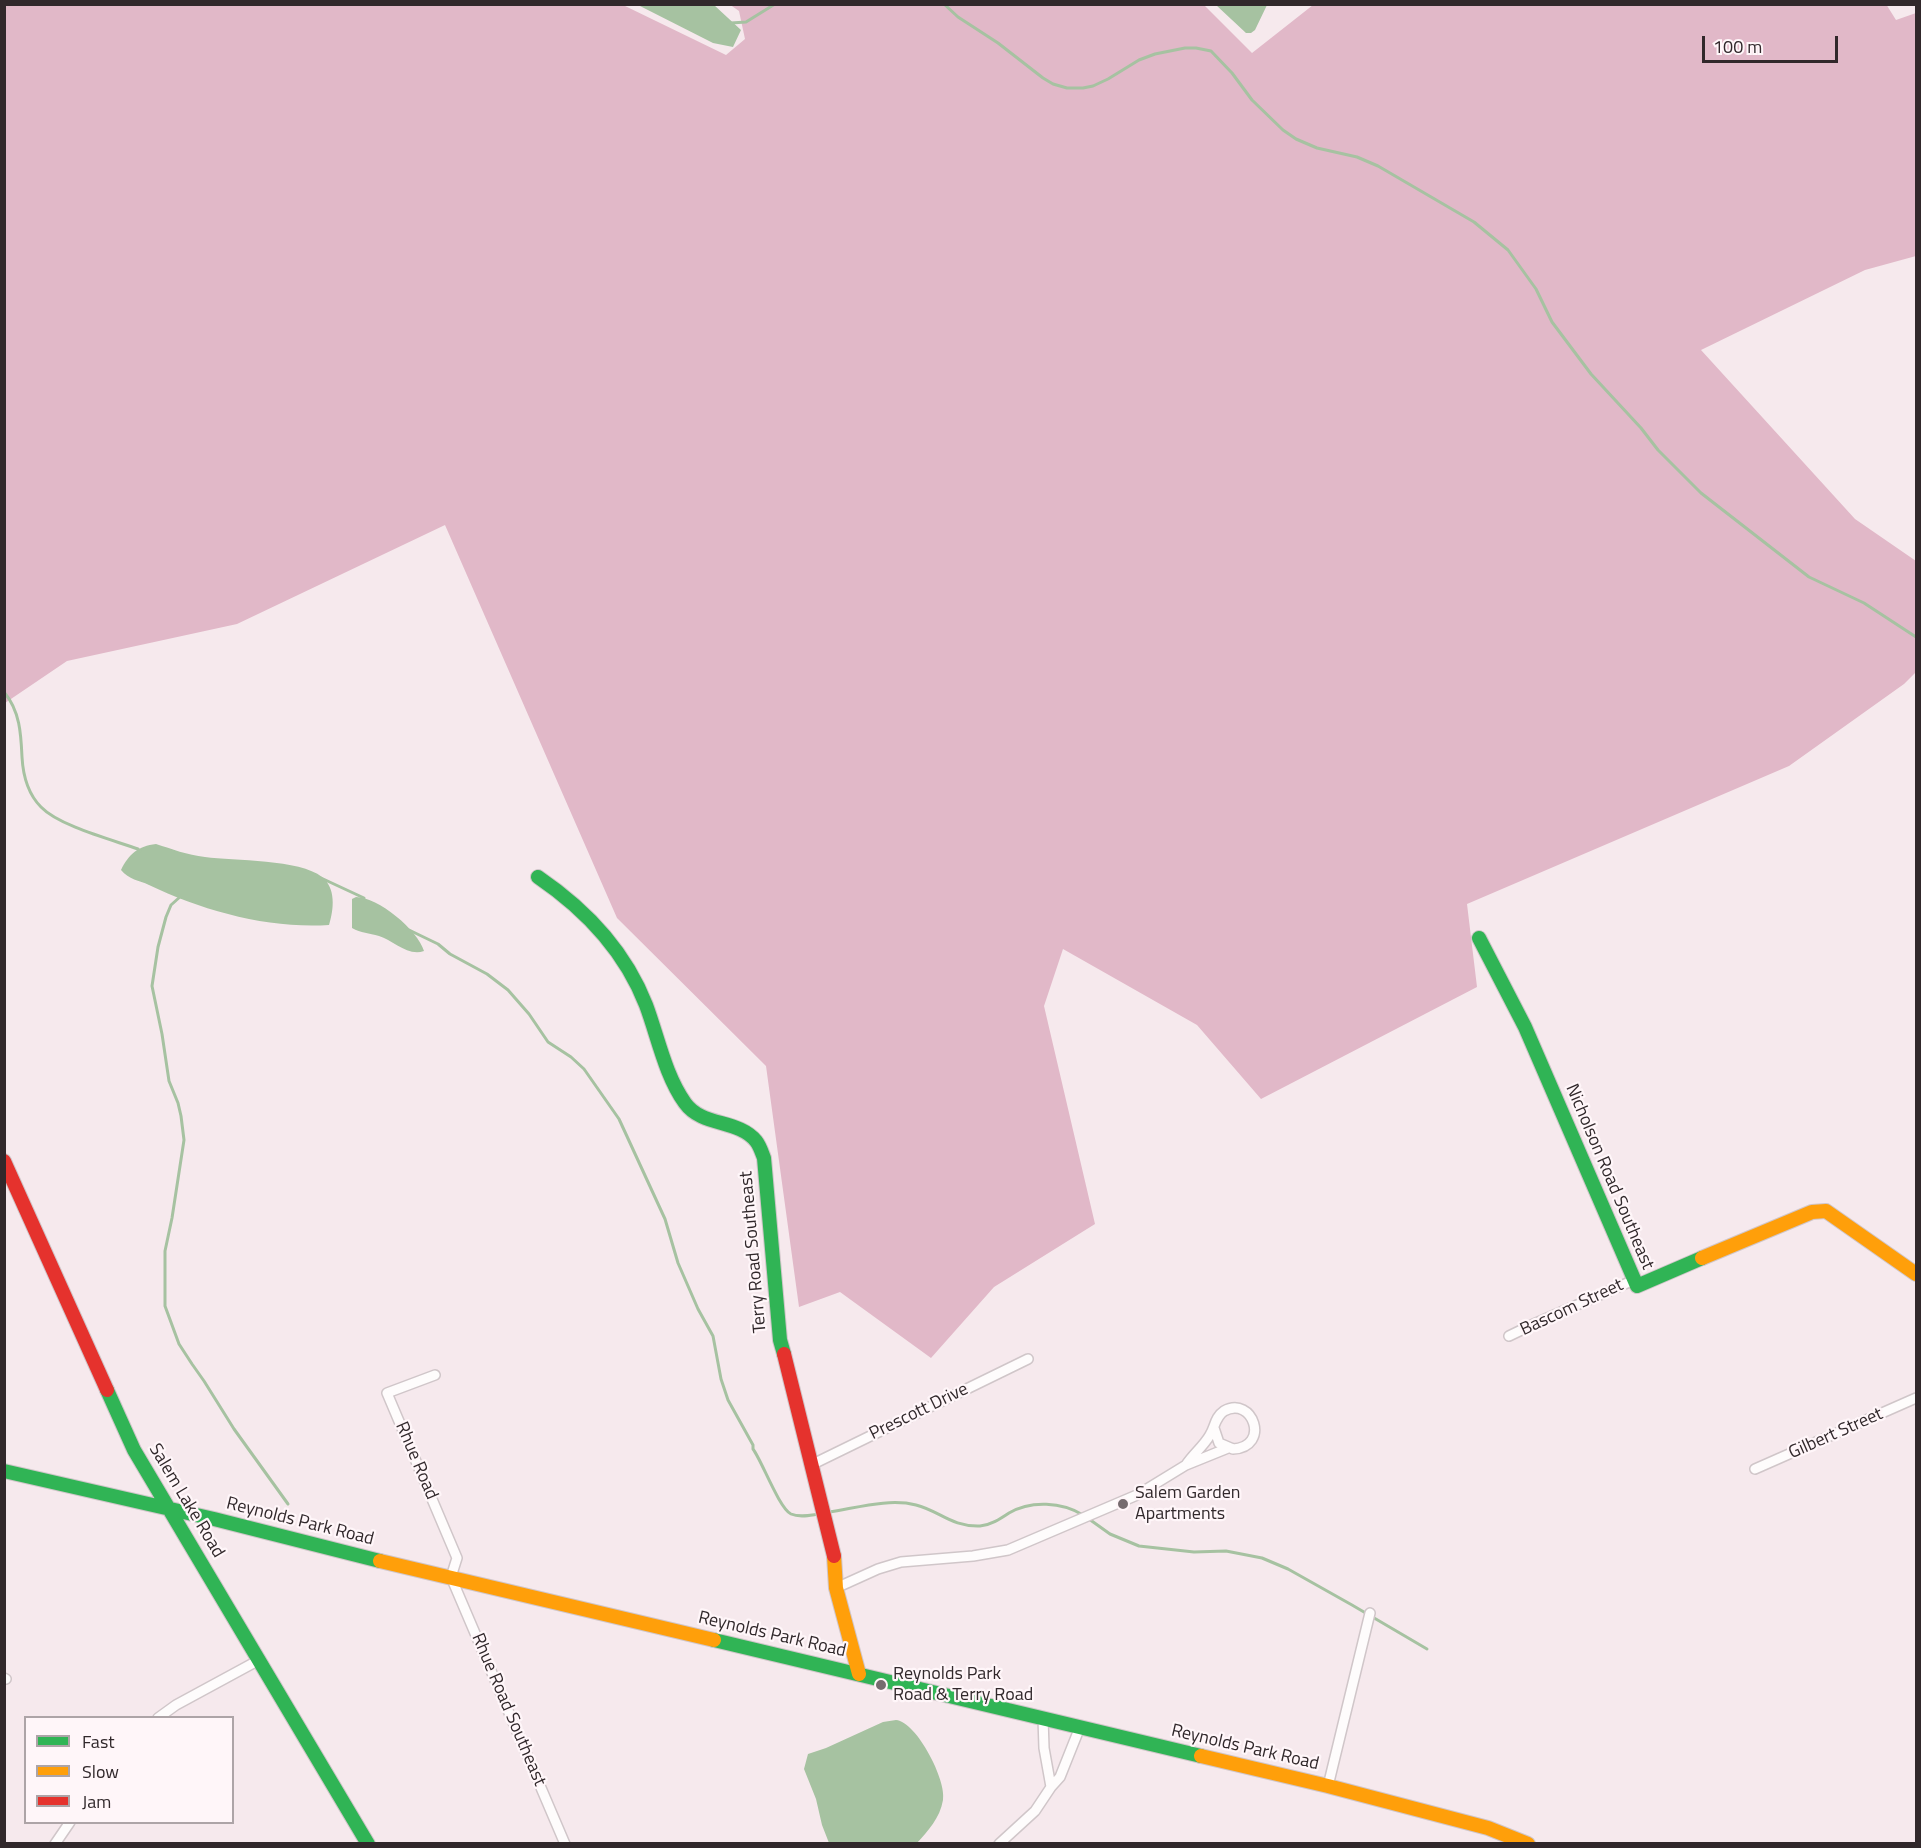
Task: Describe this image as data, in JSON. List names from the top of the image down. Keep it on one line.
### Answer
{"streets":{"street":["Nicholson Road Southeast","Terry Road Southeast","Bascom Street","Prescott Drive","Gilbert Street","Rhue Road","Salem Lake Road","Reynolds Park Road","Rhue Road Southeast"]},"crossings":[["Nicholson Road Southeast","Bascom Street"],["Terry Road Southeast","Prescott Drive"],["Terry Road Southeast","Reynolds Park Road"],["Rhue Road","Reynolds Park Road"],["Rhue Road","Rhue Road Southeast"],["Salem Lake Road","Reynolds Park Road"],["Reynolds Park Road","Rhue Road Southeast"]],"places":["Salem Garden Apartments","Reynolds Park Road & Terry Road"],"legend":["Fast","Slow","Jam"],"scale_bar":"100 m"}
